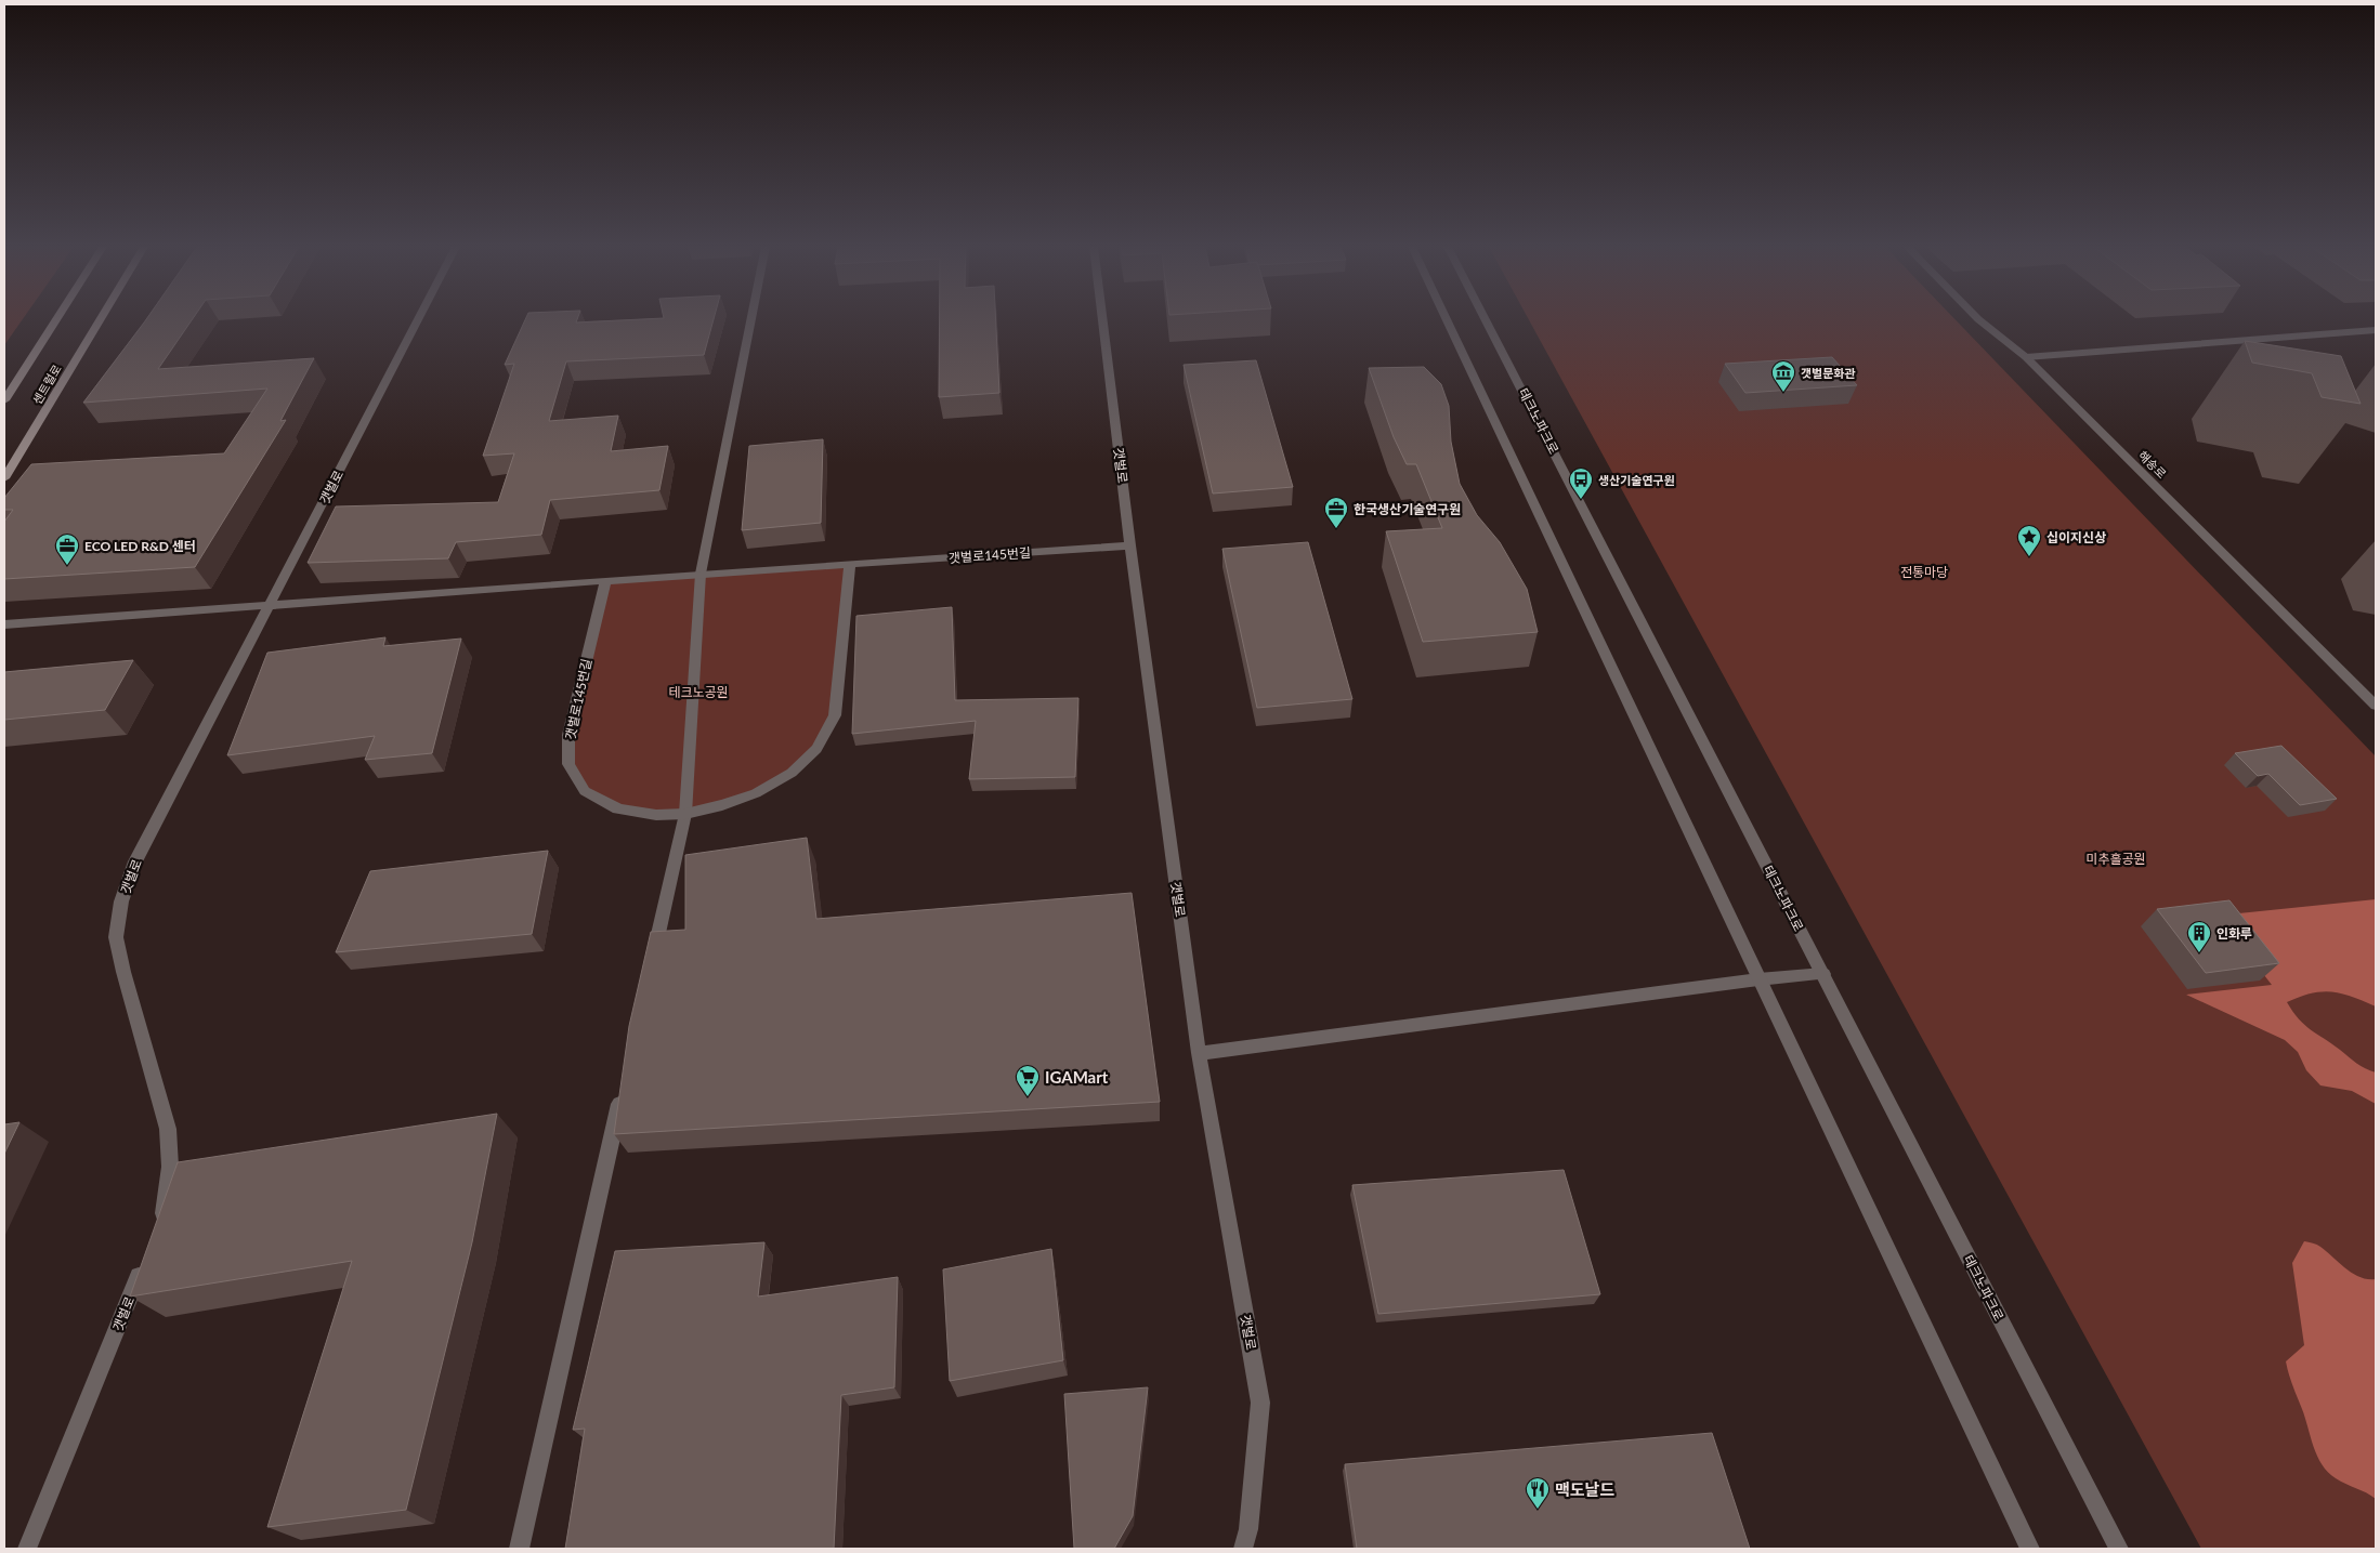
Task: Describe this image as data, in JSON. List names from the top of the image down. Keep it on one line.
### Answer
{"streets":{"main road":["센트럴로"],"street":["테크노파크로","해송로","갯벌로","갯벌로145번길"]},"crossings":[["갯벌로","갯벌로145번길"]],"parks":["전통마당","테크노공원","미추홀공원"],"places":{"museum":["갯벌문화관"],"bus stop":["생산기술연구원"],"office":["한국생산기술연구원","ECO LED R&D 센터"],"place":["십이지신상"],"building":["인화루"],"supermarket":["IGAMart"],"restaurant":["맥도날드"]}}
